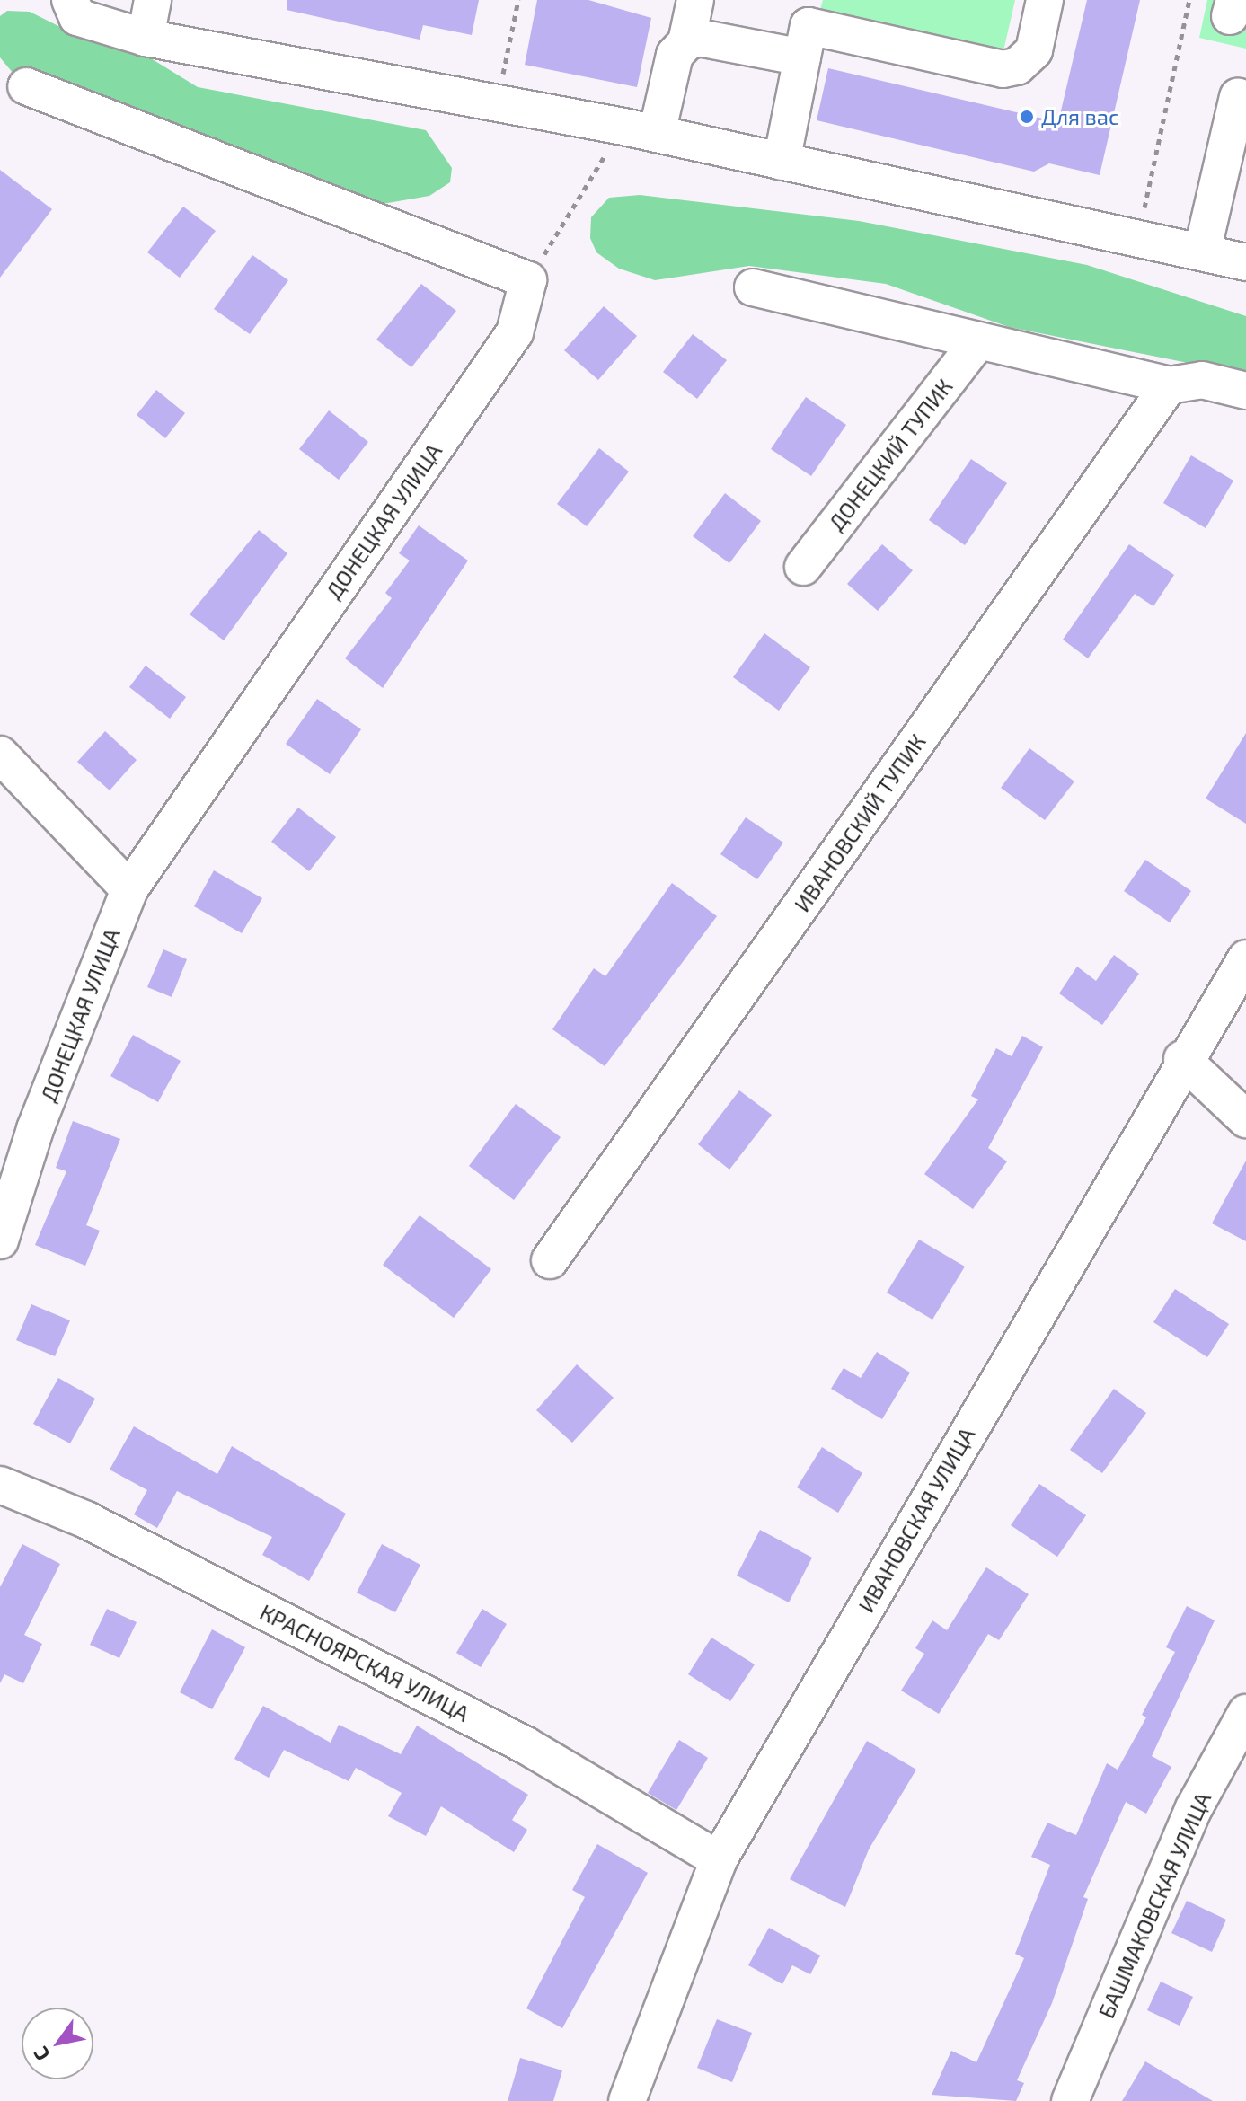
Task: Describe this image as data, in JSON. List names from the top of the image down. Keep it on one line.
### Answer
{"streets":{"street":["ДОНЕЦКИЙ ТУПИК","ДОНЕЦКАЯ УЛИЦА","ИВАНОВСКИЙ ТУПИК","ИВАНОВСКАЯ УЛИЦА","КРАСНОЯРСКАЯ УЛИЦА","БАШМАКОВСКАЯ УЛИЦА"]},"crossings":[["ИВАНОВСКАЯ УЛИЦА","КРАСНОЯРСКАЯ УЛИЦА"]],"places":["Для вас"],"north":"bottom left"}
